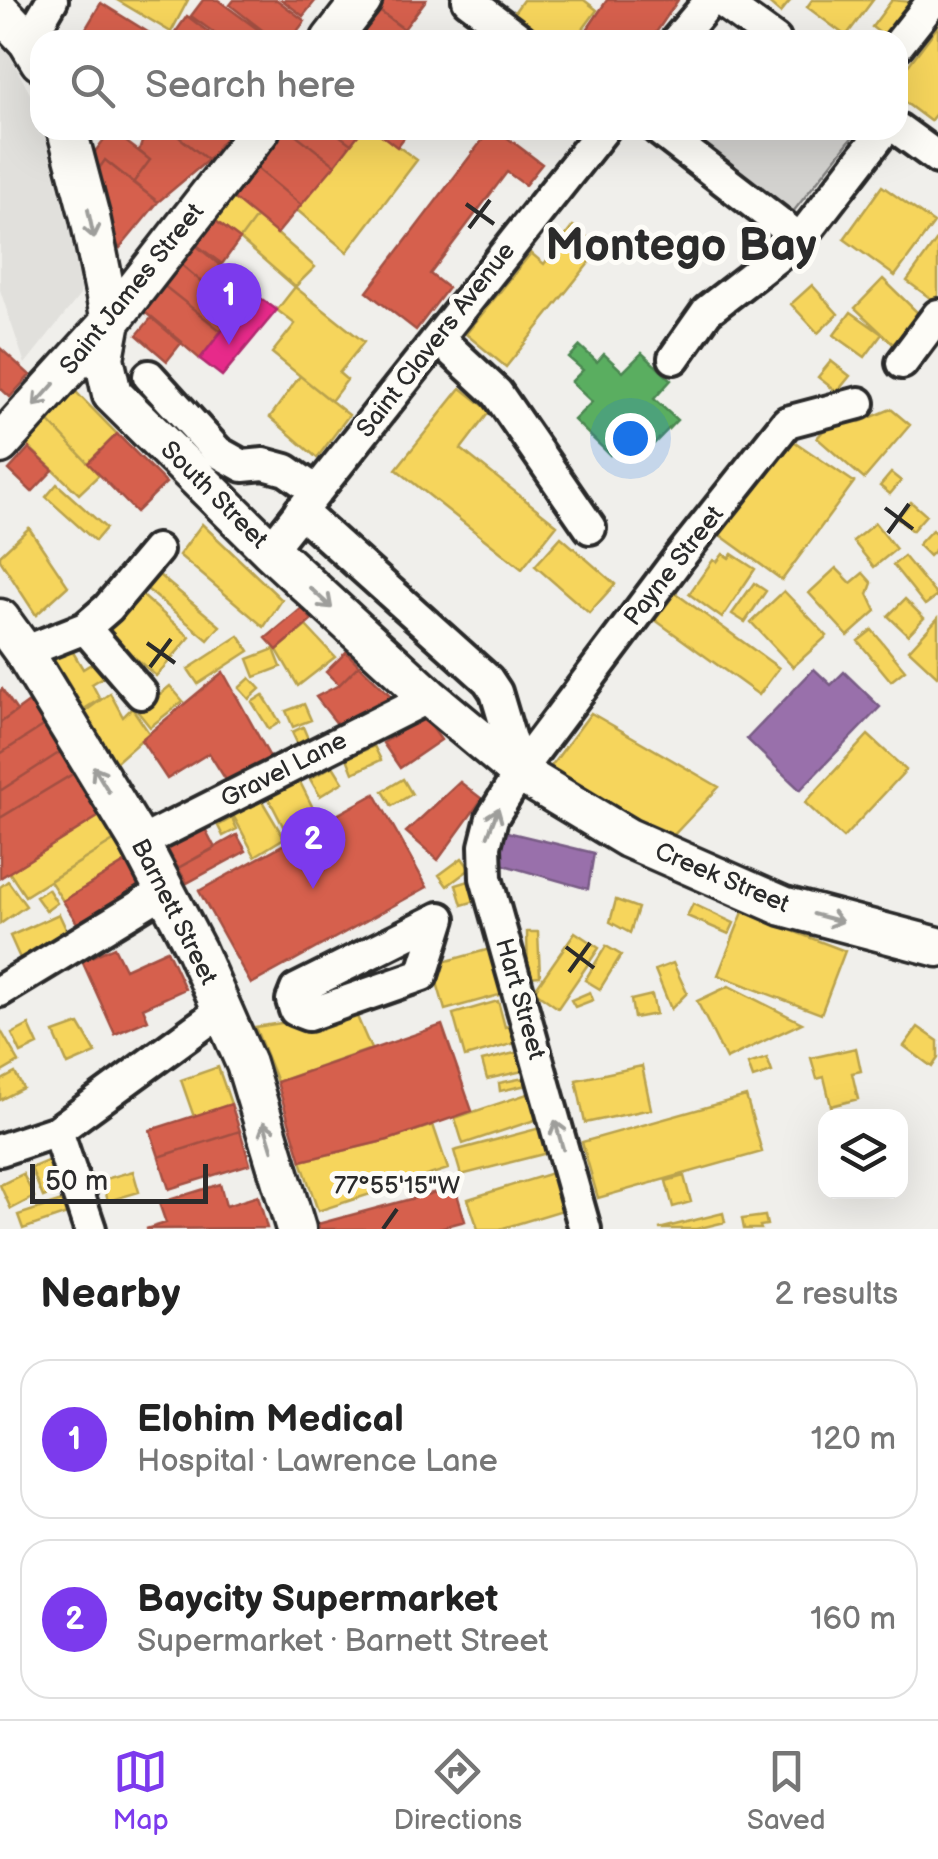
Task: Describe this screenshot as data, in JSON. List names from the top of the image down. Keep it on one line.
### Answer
{"streets":{"main road":["Saint James Street","South Street","Creek Street","Barnett Street"],"street":["Saint Clavers Avenue","Payne Street","Gravel Lane","Hart Street"]},"crossings":[["Saint James Street","South Street"],["Saint Clavers Avenue","South Street"],["South Street","Payne Street"],["South Street","Gravel Lane"],["South Street","Creek Street"],["South Street","Hart Street"],["Payne Street","Creek Street"],["Payne Street","Hart Street"],["Gravel Lane","Barnett Street"],["Creek Street","Hart Street"]],"one_way":["Saint James Street","South Street","Creek Street","Barnett Street","Hart Street"],"districts":["Montego Bay"],"scale_bar":"50 m","page":{"search":"Search here","pins":["1","2"],"scale":"50 m","heading":["Nearby","2 results"],"list":[{"mark":"1","name":"Elohim Medical","note":"Hospital · Lawrence Lane","value":"120 m"},{"mark":"2","name":"Baycity Supermarket","note":"Supermarket · Barnett Street","value":"160 m"}],"nav":["Map","Directions","Saved"]},"coordinates":["77°55'15\"W"]}
